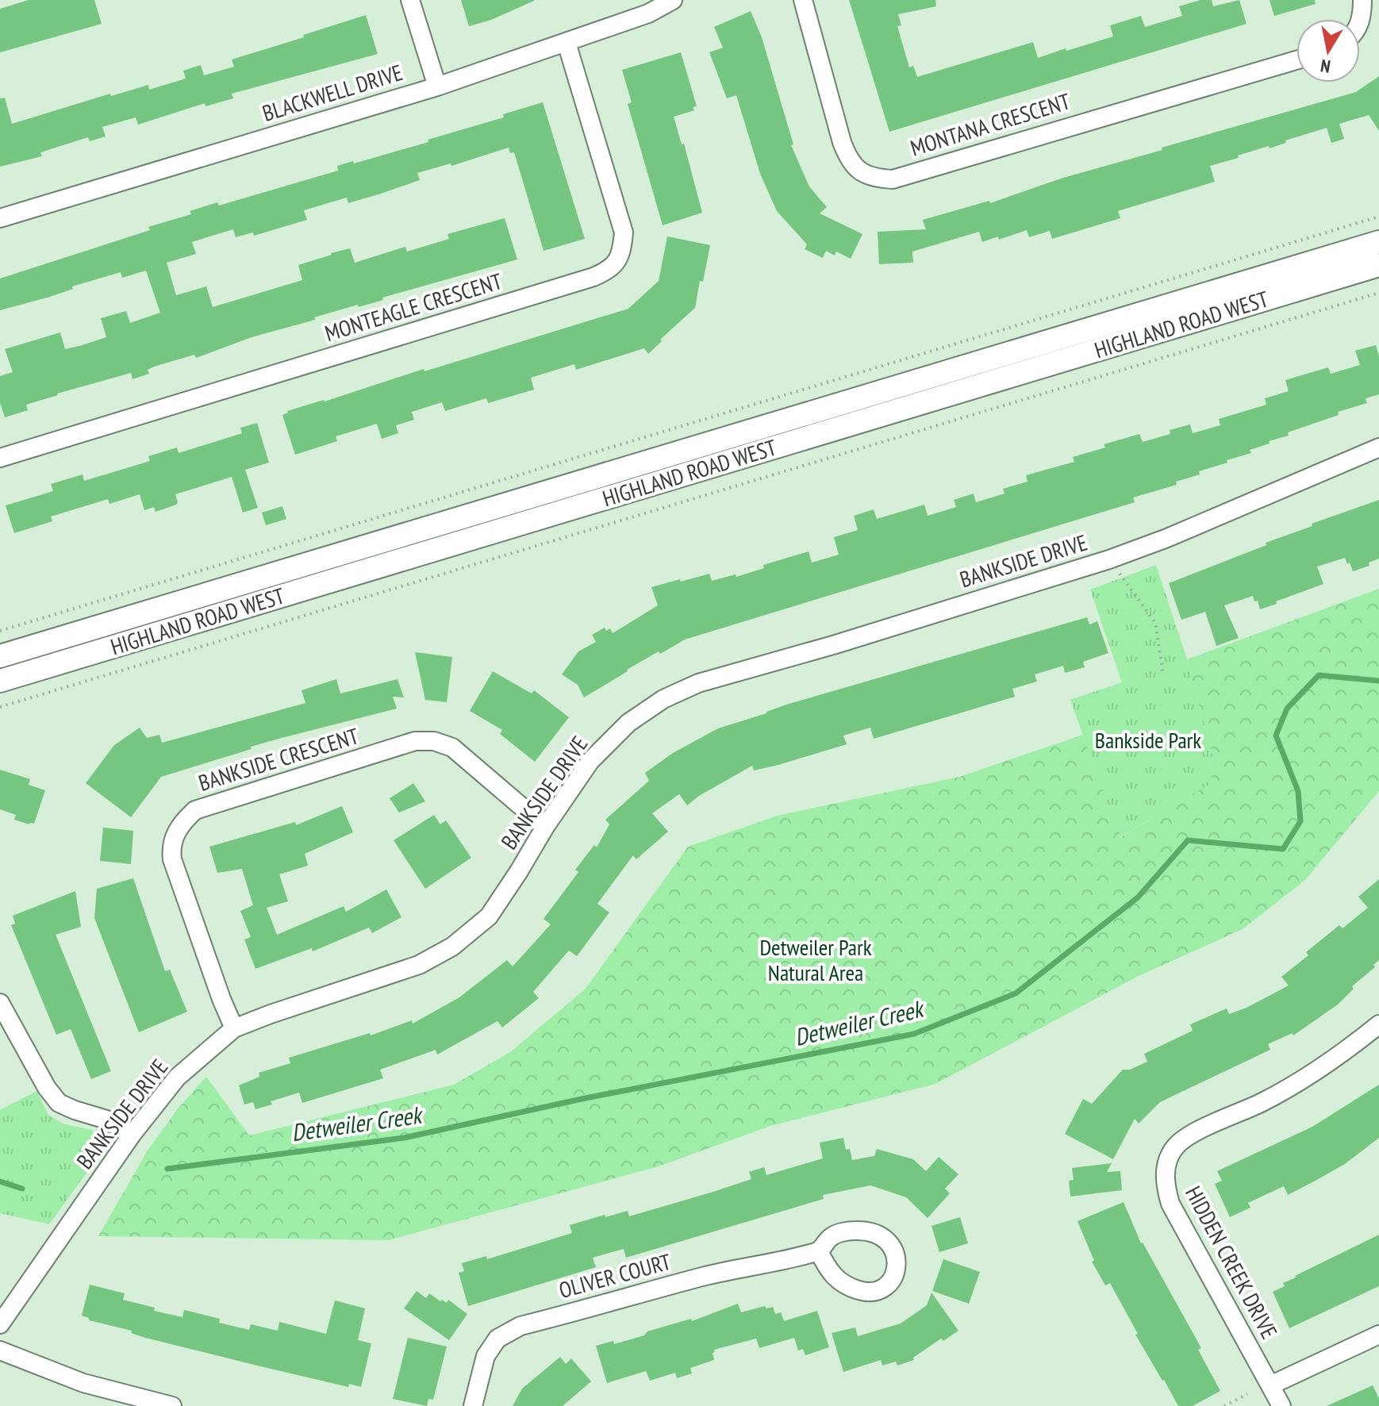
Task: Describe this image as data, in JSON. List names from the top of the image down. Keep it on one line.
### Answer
{"streets":{"main road":["HIGHLAND ROAD WEST"],"street":["BLACKWELL DRIVE","MONTANA CRESCENT","MONTEAGLE CRESCENT","BANKSIDE DRIVE","BANKSIDE CRESCENT","HIDDEN CREEK DRIVE","OLIVER COURT"]},"crossings":[["BLACKWELL DRIVE","MONTEAGLE CRESCENT"],["BANKSIDE DRIVE","BANKSIDE CRESCENT"]],"water":["Detweiler Creek"],"parks":["Bankside Park","Detweiler Park Natural Area"],"north":"bottom"}
